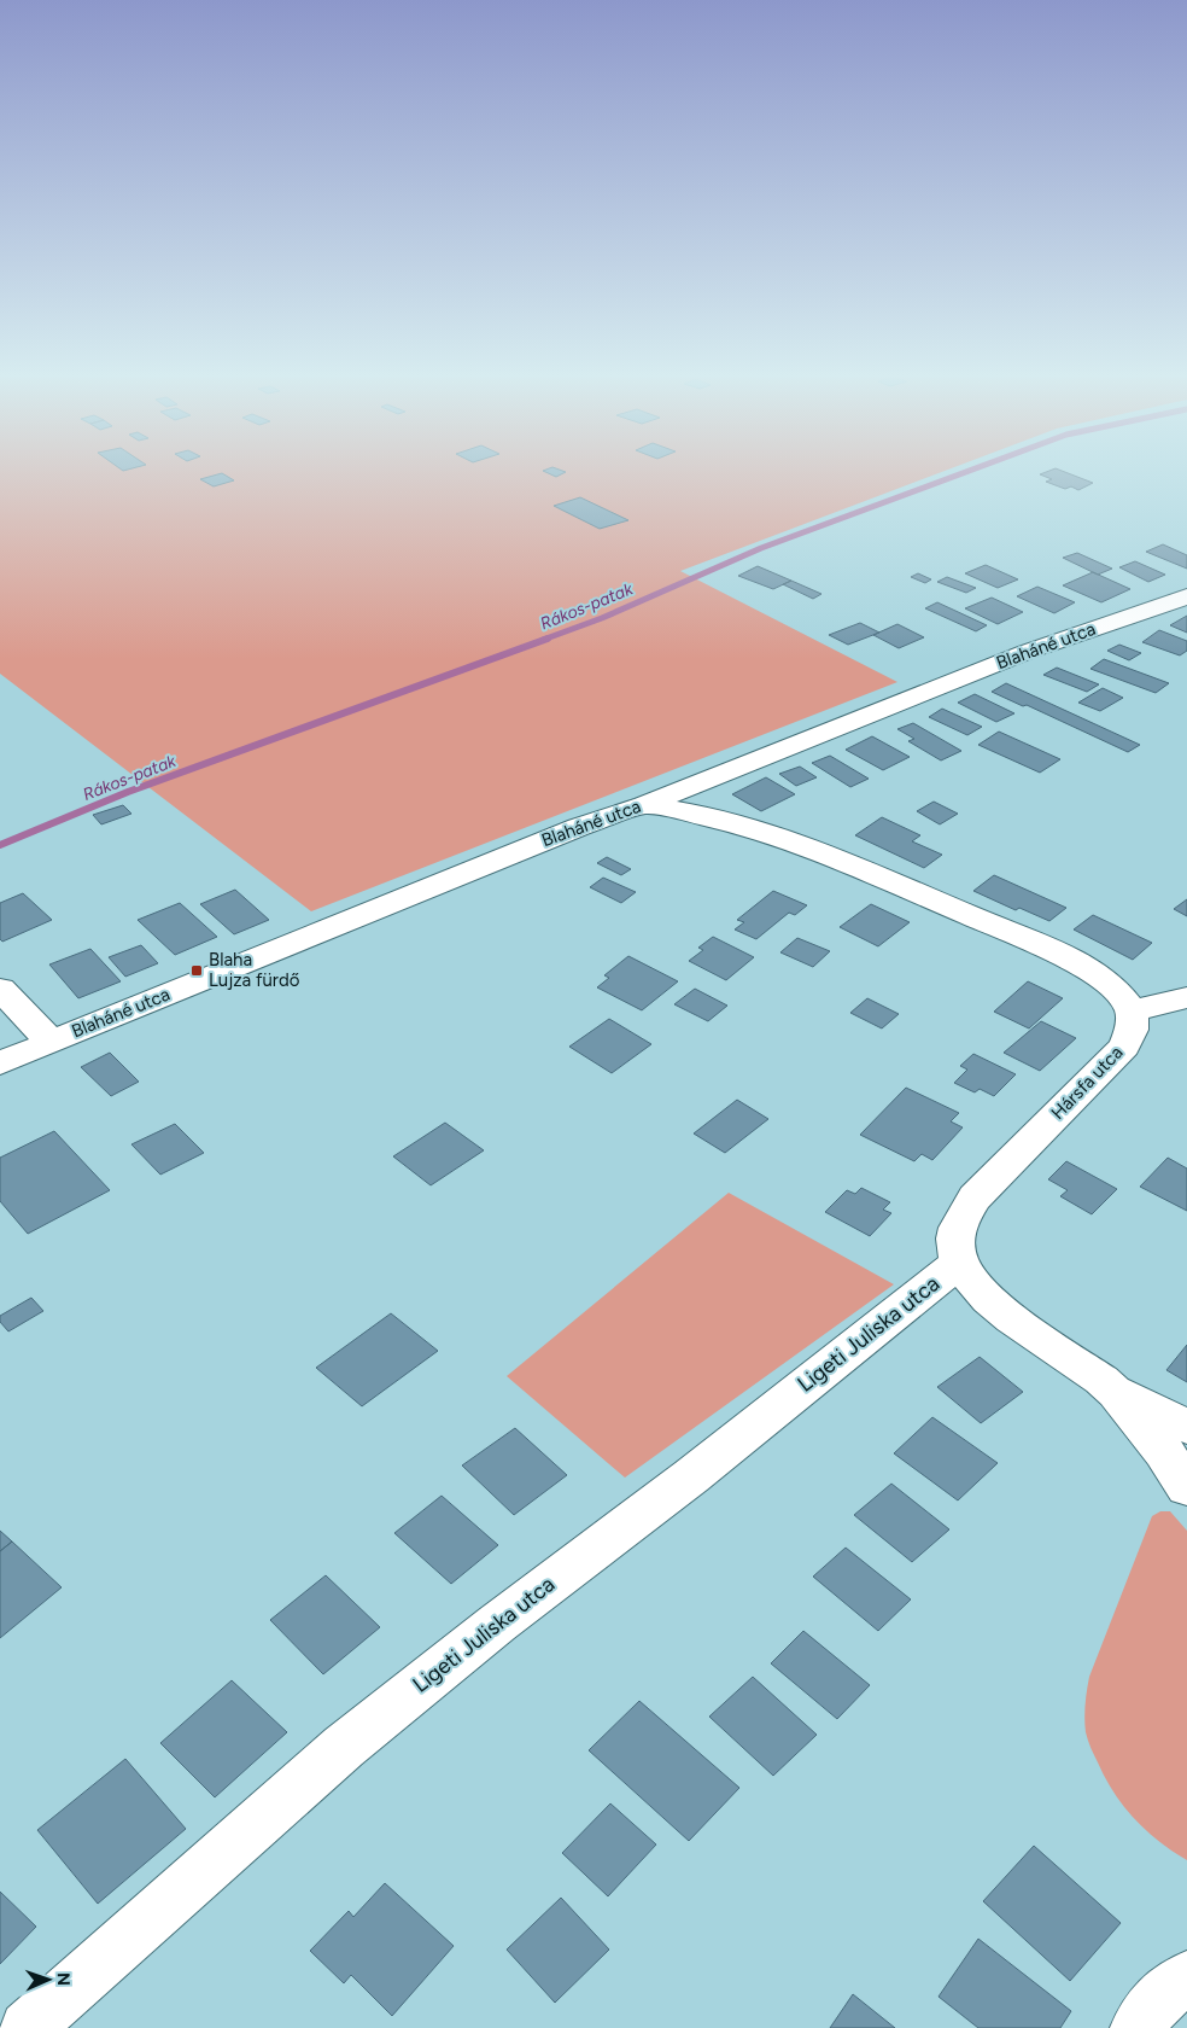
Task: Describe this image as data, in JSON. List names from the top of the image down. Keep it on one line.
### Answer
{"streets":{"street":["Blaháné utca","Hársfa utca","Ligeti Juliska utca"]},"crossings":[["Hársfa utca","Ligeti Juliska utca"]],"water":["Rákos-patak"],"places":{"transit":["Blaha Lujza fürdő"]},"north":"right"}
